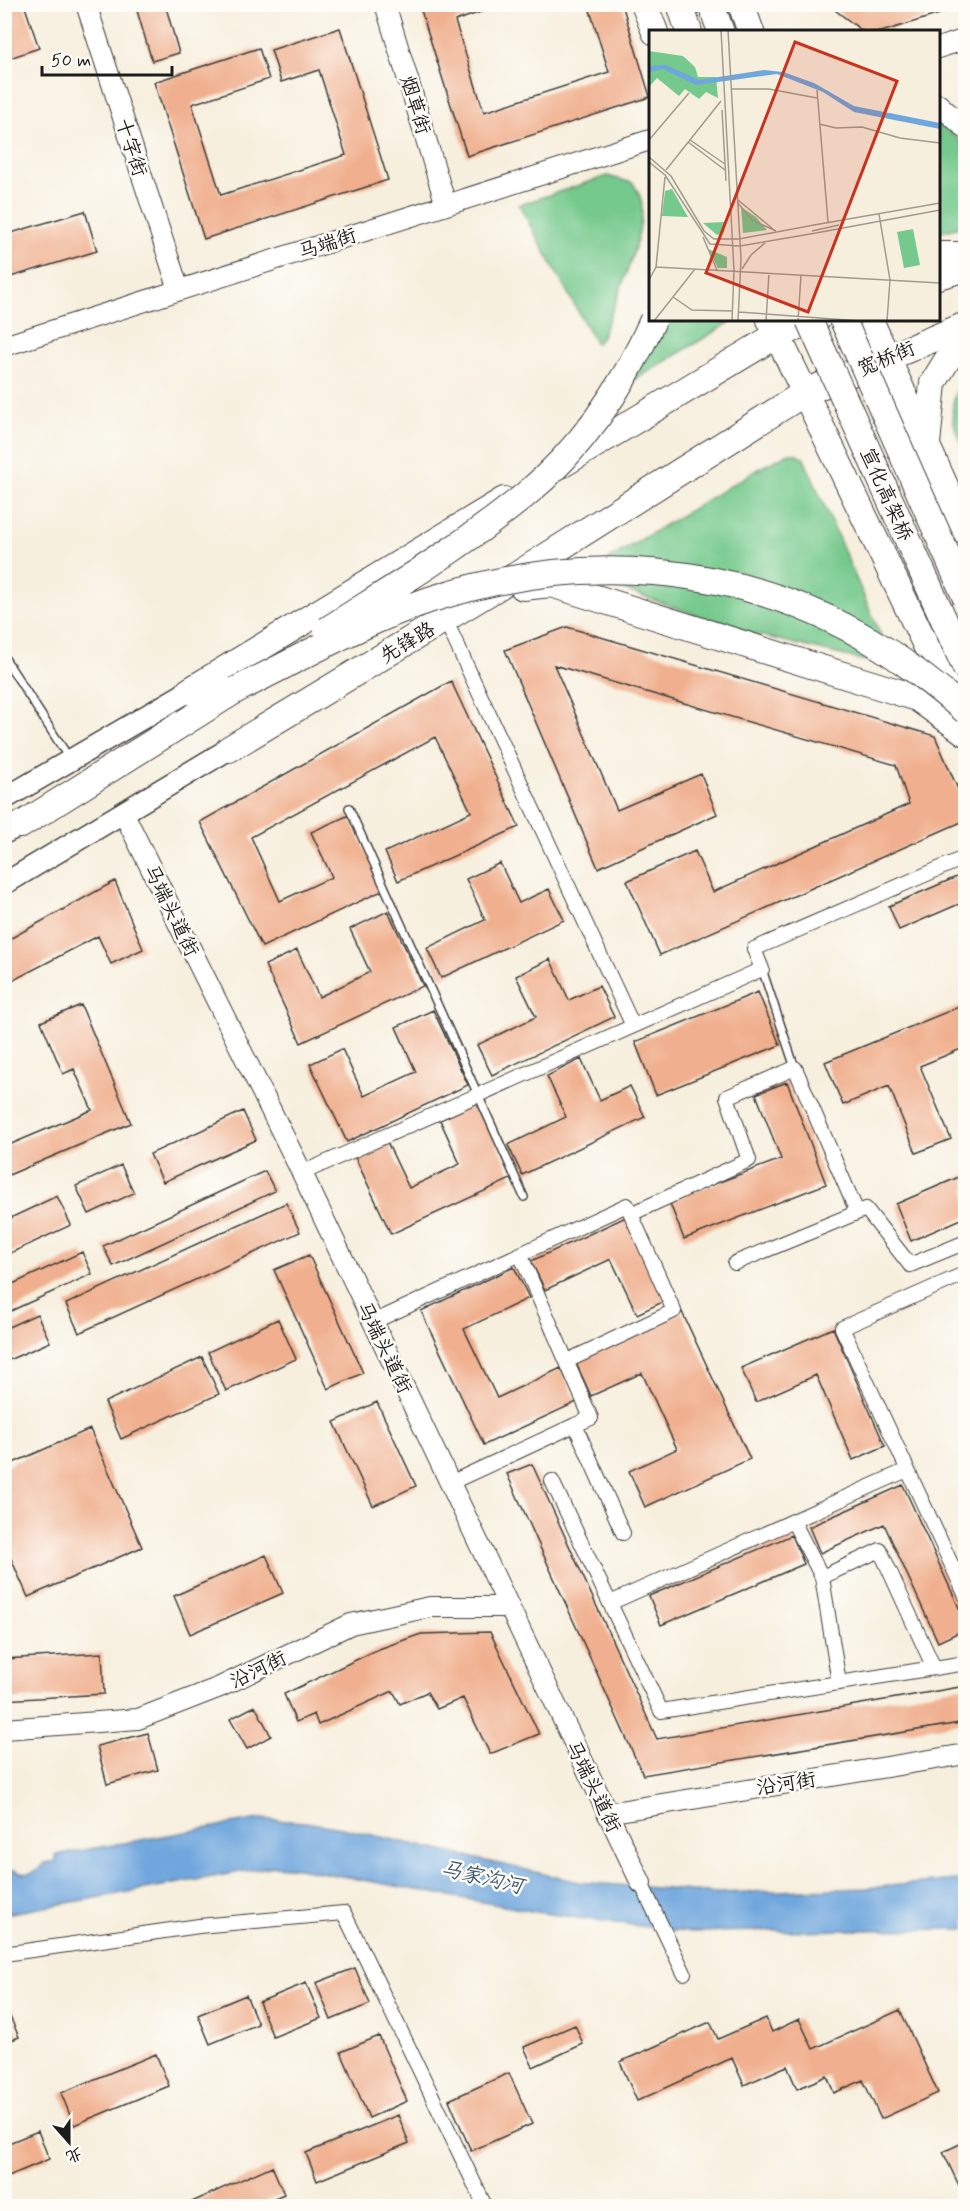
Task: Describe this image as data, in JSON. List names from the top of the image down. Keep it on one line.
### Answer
{"streets":{"highway":["宽桥街","宣化高架桥","先锋路"],"street":["烟草街","十字街","马端街","马端头道街","沿河街"]},"crossings":[["烟草街","马端街"],["十字街","马端街"],["宽桥街","先锋路"],["先锋路","马端头道街"],["马端头道街","沿河街"]],"water":["马家沟河"],"scale_bar":"50 m","north":"bottom"}
